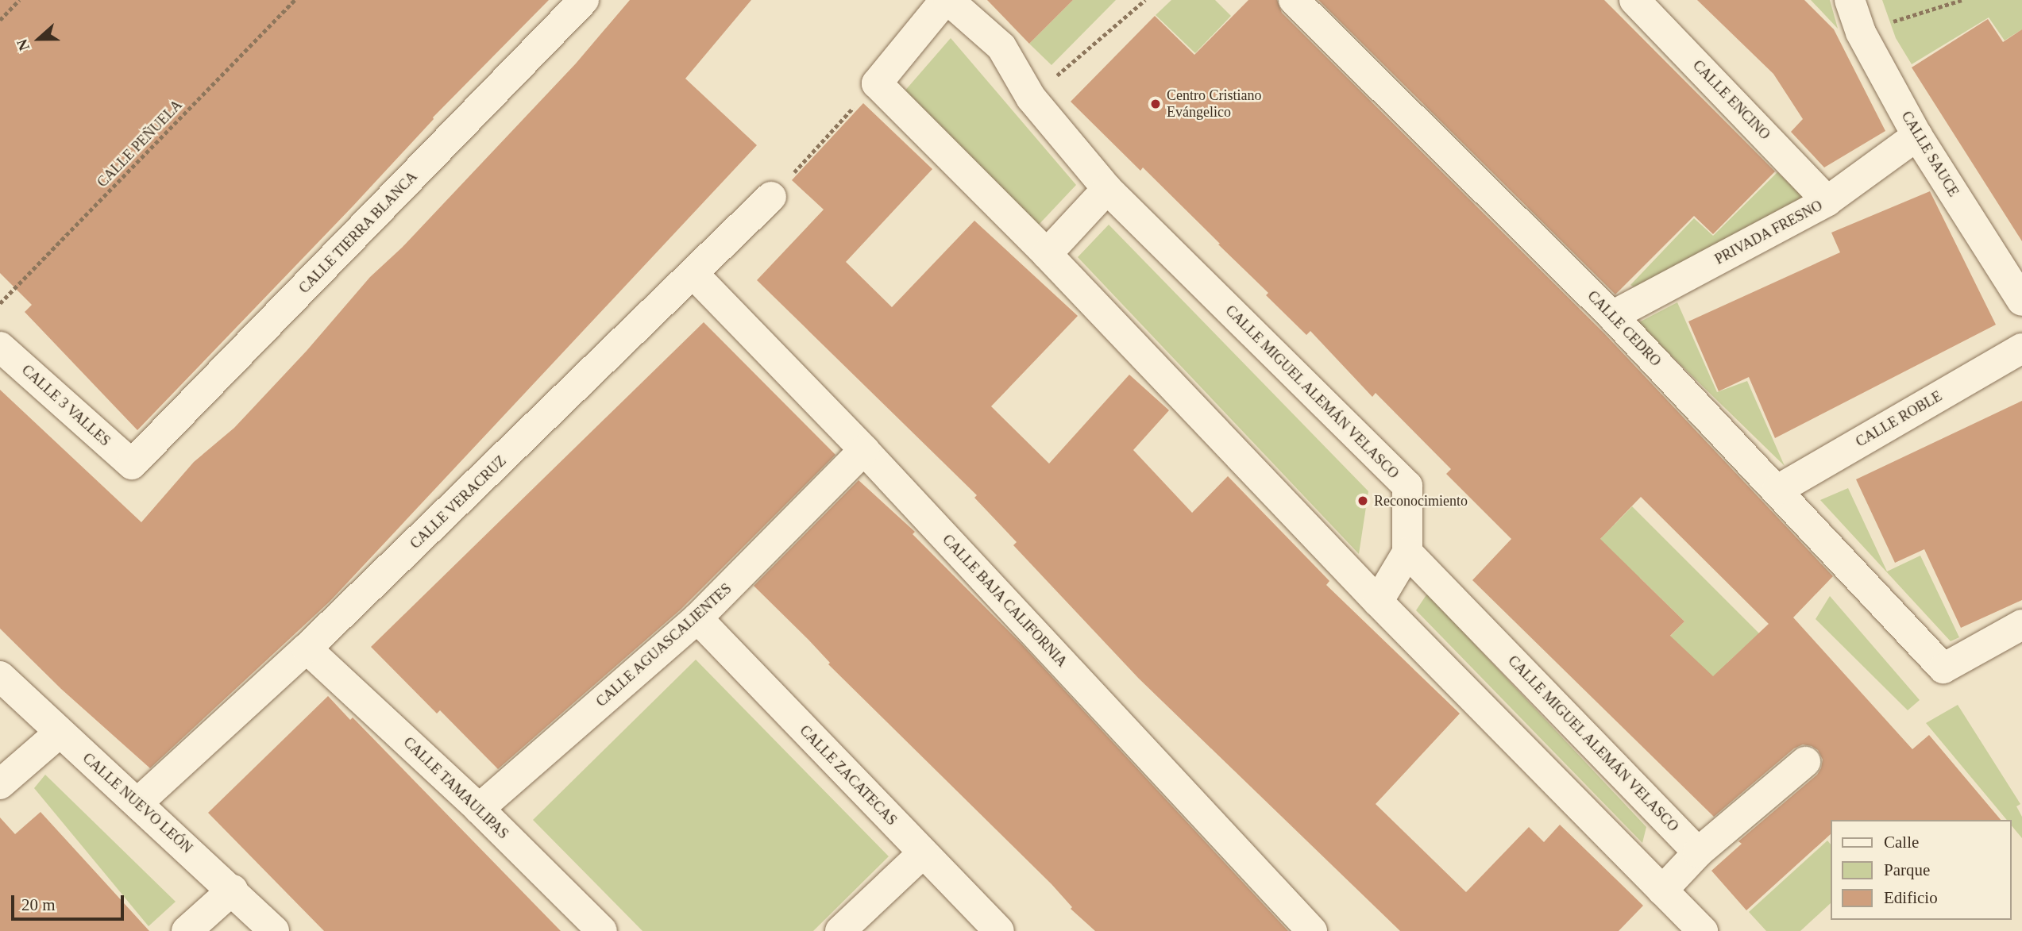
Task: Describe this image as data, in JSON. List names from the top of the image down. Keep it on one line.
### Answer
{"streets":{"street":["CALLE ENCINO","CALLE SAUCE","CALLE TIERRA BLANCA","PRIVADA FRESNO","CALLE CEDRO","CALLE MIGUEL ALEMÁN VELASCO","CALLE 3 VALLES","CALLE ROBLE","CALLE VERACRUZ","CALLE BAJA CALIFORNIA","CALLE AGUASCALIENTES","CALLE ZACATECAS","CALLE TAMAULIPAS","CALLE NUEVO LEÓN"],"path":["CALLE PEÑUELA"]},"crossings":[["CALLE ENCINO","PRIVADA FRESNO"],["CALLE SAUCE","PRIVADA FRESNO"],["CALLE TIERRA BLANCA","CALLE 3 VALLES"],["PRIVADA FRESNO","CALLE CEDRO"],["CALLE CEDRO","CALLE ROBLE"],["CALLE VERACRUZ","CALLE BAJA CALIFORNIA"],["CALLE VERACRUZ","CALLE TAMAULIPAS"],["CALLE VERACRUZ","CALLE NUEVO LEÓN"],["CALLE BAJA CALIFORNIA","CALLE AGUASCALIENTES"],["CALLE AGUASCALIENTES","CALLE ZACATECAS"],["CALLE AGUASCALIENTES","CALLE TAMAULIPAS"]],"places":["Centro Cristiano Evángelico","Reconocimiento"],"legend":["Calle","Parque","Edificio"],"scale_bar":"20 m","north":"left"}
